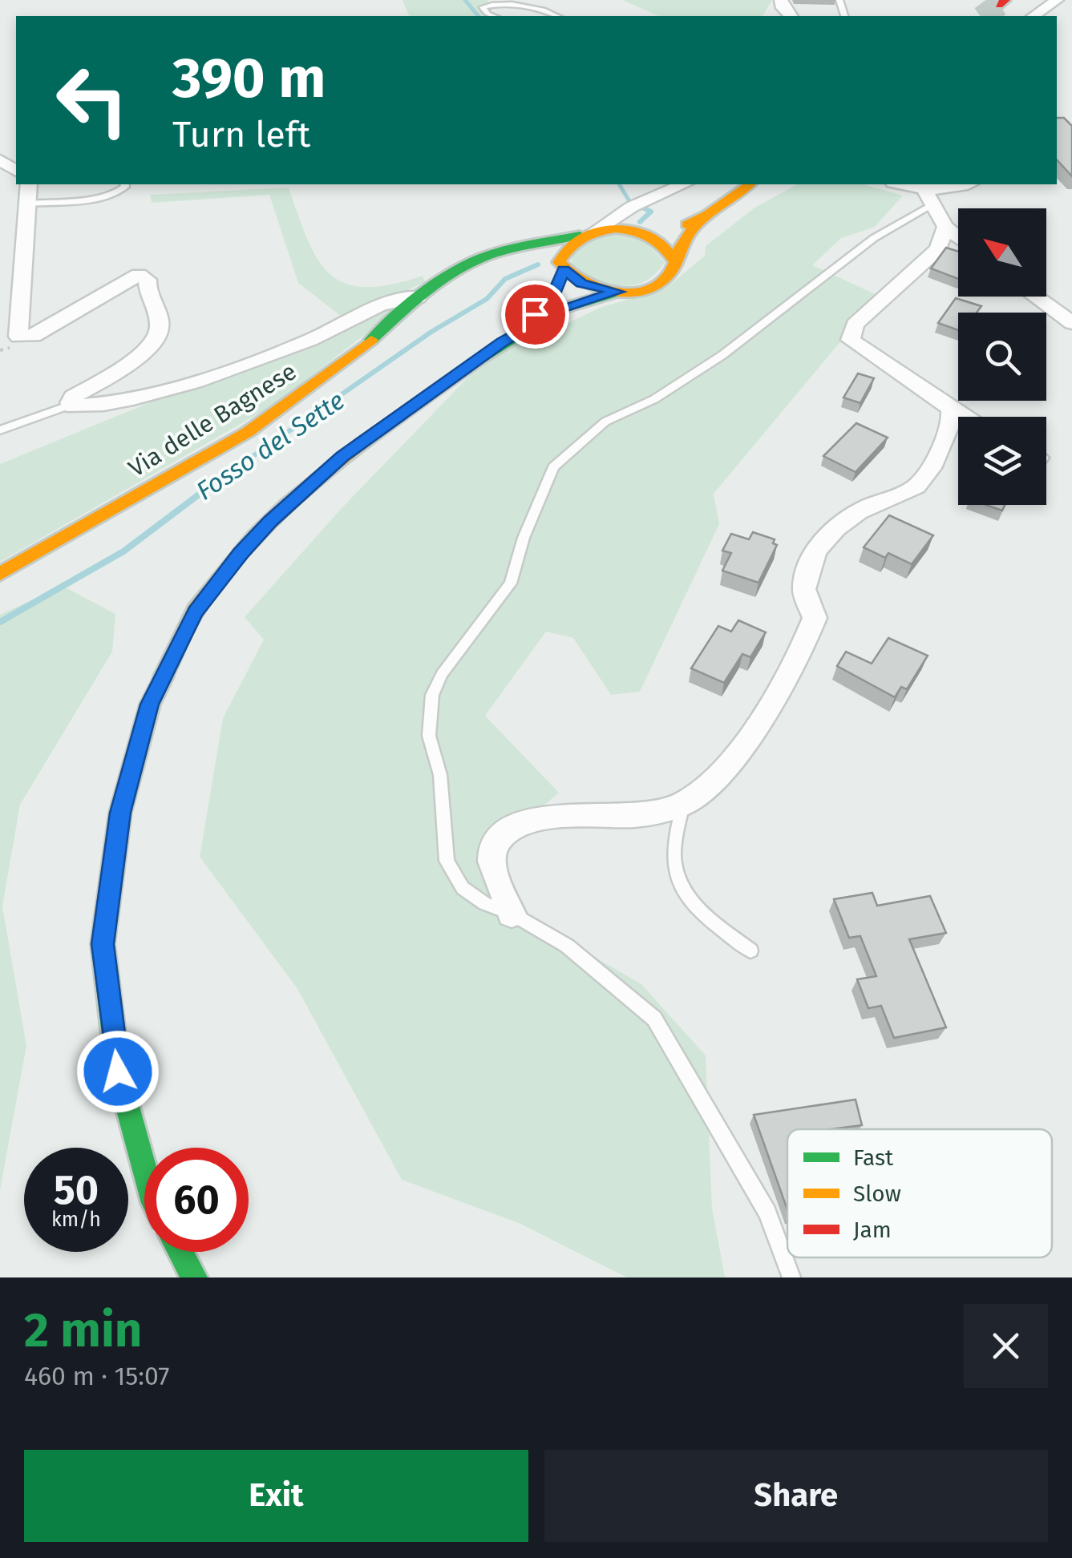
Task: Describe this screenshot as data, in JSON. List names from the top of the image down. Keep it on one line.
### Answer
{"streets":{"main road":["Via delle Bagnese"]},"water":["Fosso del Sette"],"legend":["Fast","Slow","Jam"],"north":"top left","page":{"turn":["390 m","Turn left"],"speed":"50 km/h","limit":"60","heading":["2 min","460 m · 15:07"],"buttons":["Exit","Share"]}}
